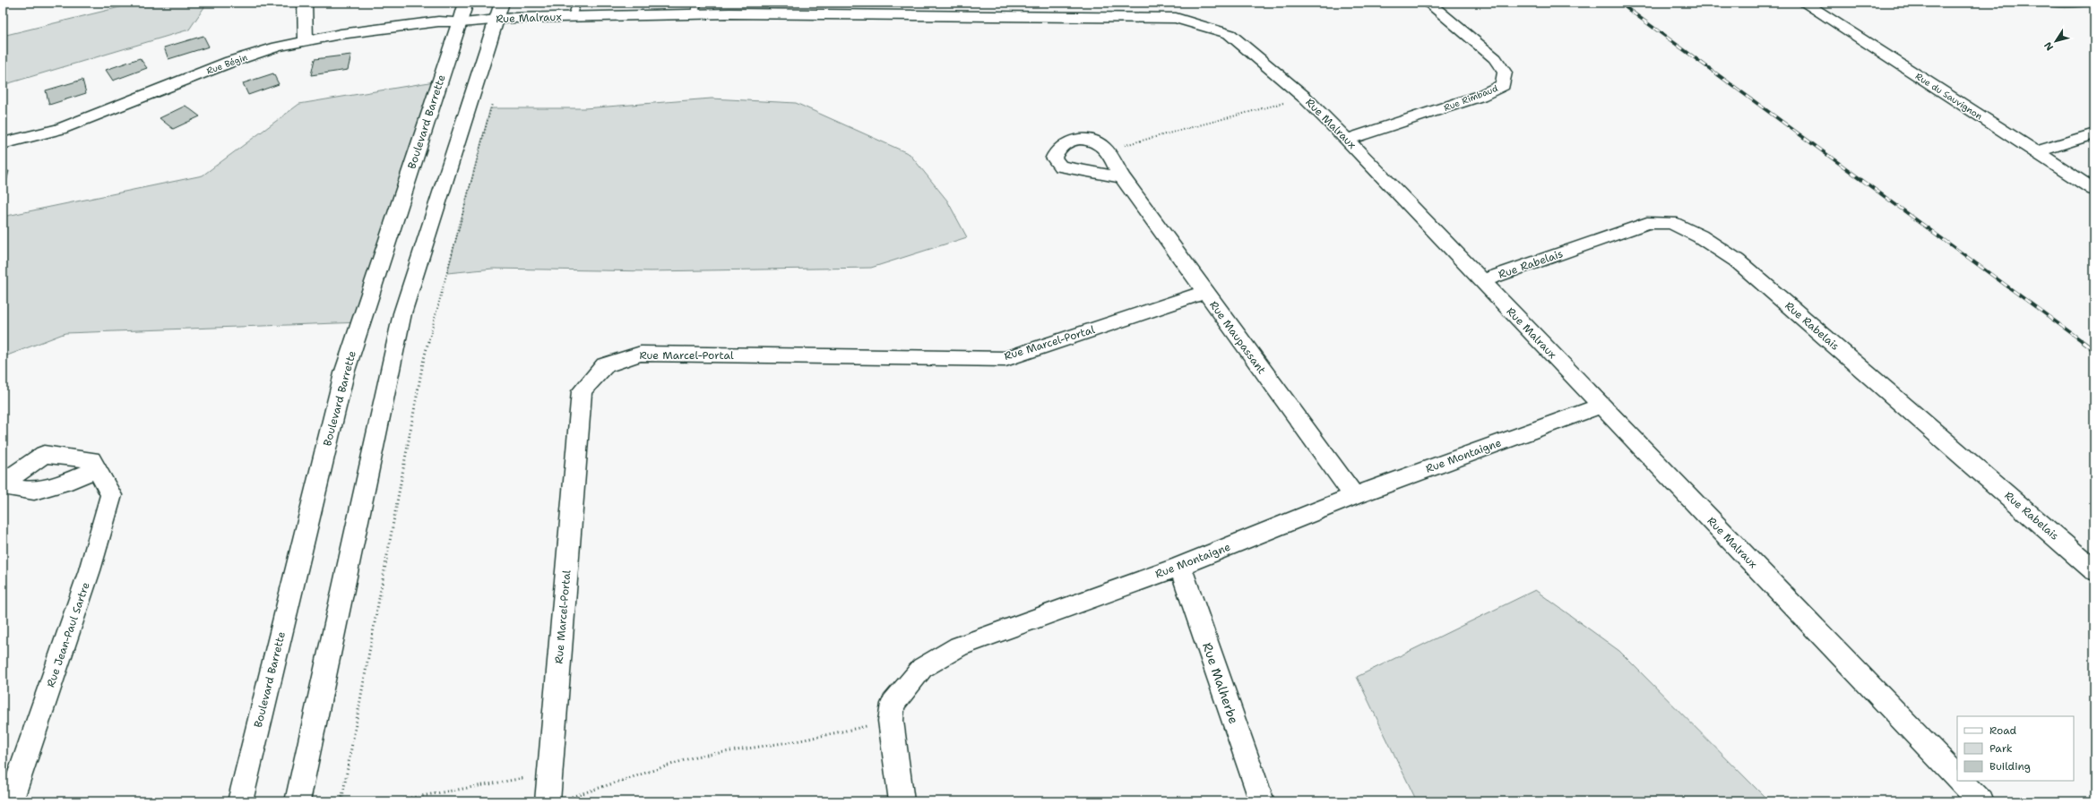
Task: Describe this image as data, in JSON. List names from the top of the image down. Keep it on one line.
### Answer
{"streets":{"street":["Rue Malraux","Rue Bégin","Rue du Sauvignon","Rue Rimbaud","Boulevard Barrette","Rue Rabelais","Rue Maupassant","Rue Marcel-Portal","Rue Montaigne","Rue Jean-Paul Sartre","Rue Malherbe"]},"crossings":[["Rue Malraux","Rue Bégin"],["Rue Malraux","Rue Rimbaud"],["Rue Malraux","Boulevard Barrette"],["Rue Malraux","Rue Rabelais"],["Rue Malraux","Rue Montaigne"],["Rue Bégin","Boulevard Barrette"],["Rue Maupassant","Rue Marcel-Portal"],["Rue Maupassant","Rue Montaigne"],["Rue Montaigne","Rue Malherbe"]],"legend":["Road","Park","Building"],"north":"bottom left"}
